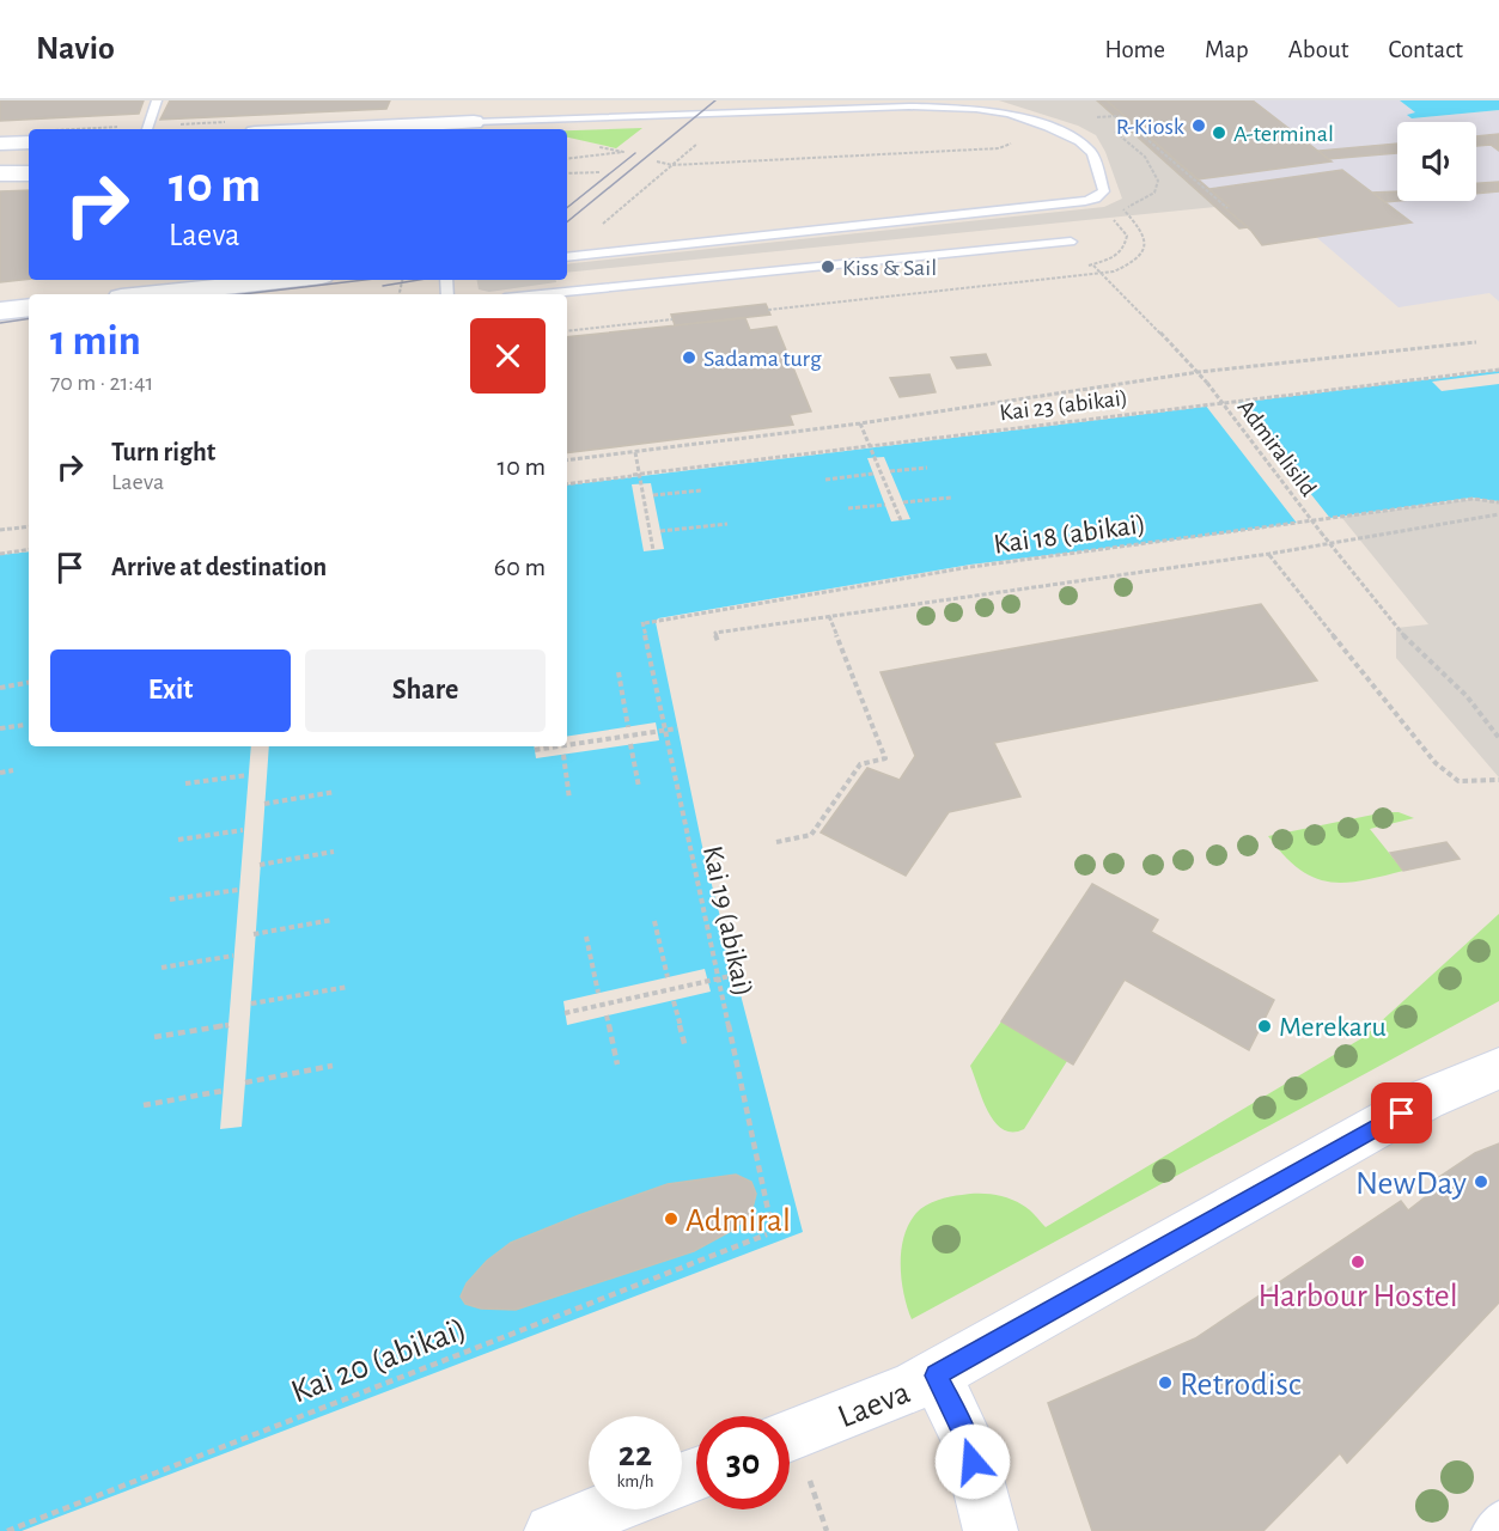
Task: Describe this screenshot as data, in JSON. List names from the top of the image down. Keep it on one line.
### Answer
{"streets":{"street":["Laeva"],"path":["Kai 23 (abikai)","Admiralisild","Kai 18 (abikai)","Kai 19 (abikai)","Kai 20 (abikai)"]},"crossings":[["Kai 18 (abikai)","Kai 19 (abikai)"],["Kai 19 (abikai)","Kai 20 (abikai)"]],"places":["R-Kiosk","A-terminal","Kiss & Sail","Sadama turg","Merekaru","NewDay","Admiral","Harbour Hostel","Retrodisc"],"page":{"header":"Navio","nav":["Home","Map","About","Contact"],"turn":["10 m","Laeva"],"heading":["1 min","70 m · 21:41"],"list":[{"name":"Turn right","note":"Laeva","value":"10 m"},{"name":"Arrive at destination","value":"60 m"}],"buttons":["Exit","Share"],"speed":"22 km/h","limit":"30"}}
